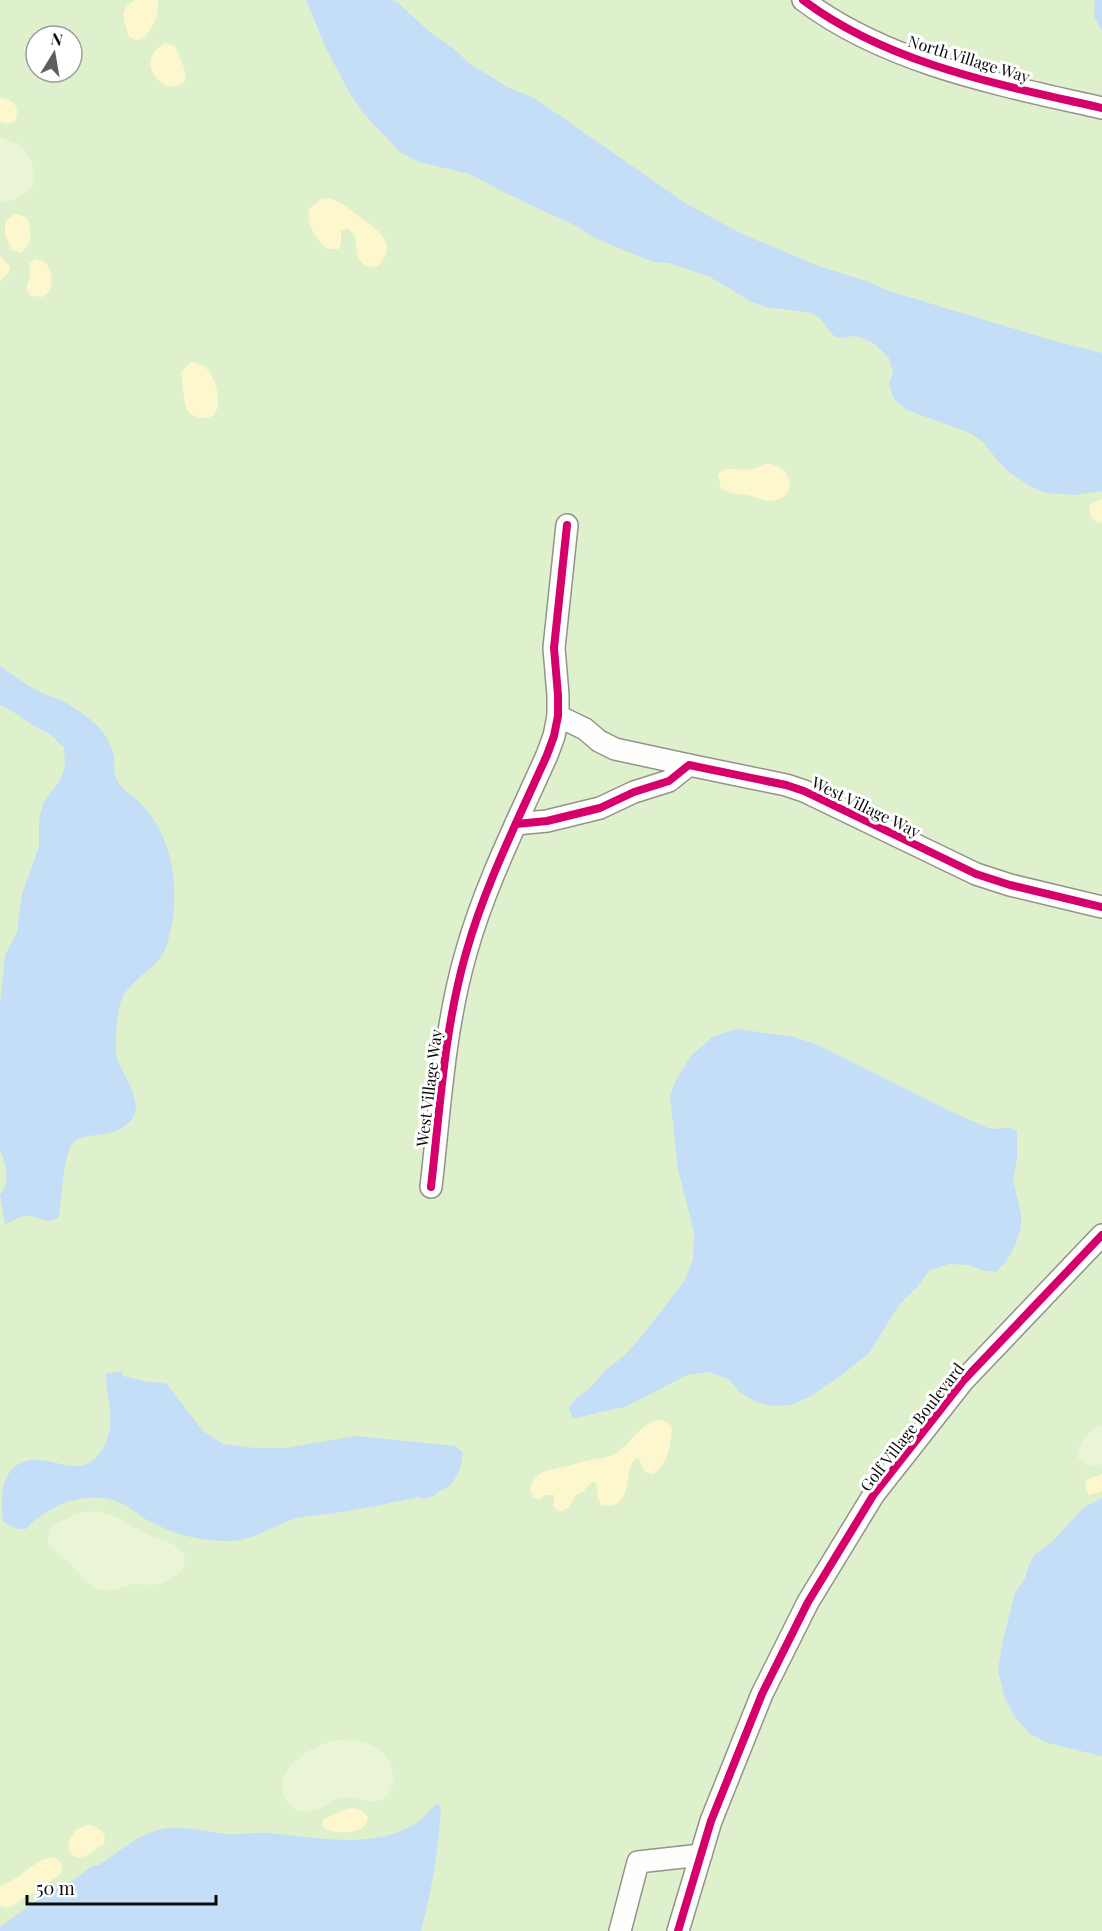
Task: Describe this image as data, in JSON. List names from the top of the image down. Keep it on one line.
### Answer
{"streets":{"street":["North Village Way","West Village Way","Golf Village Boulevard"]},"scale_bar":"50 m","north":"top"}
